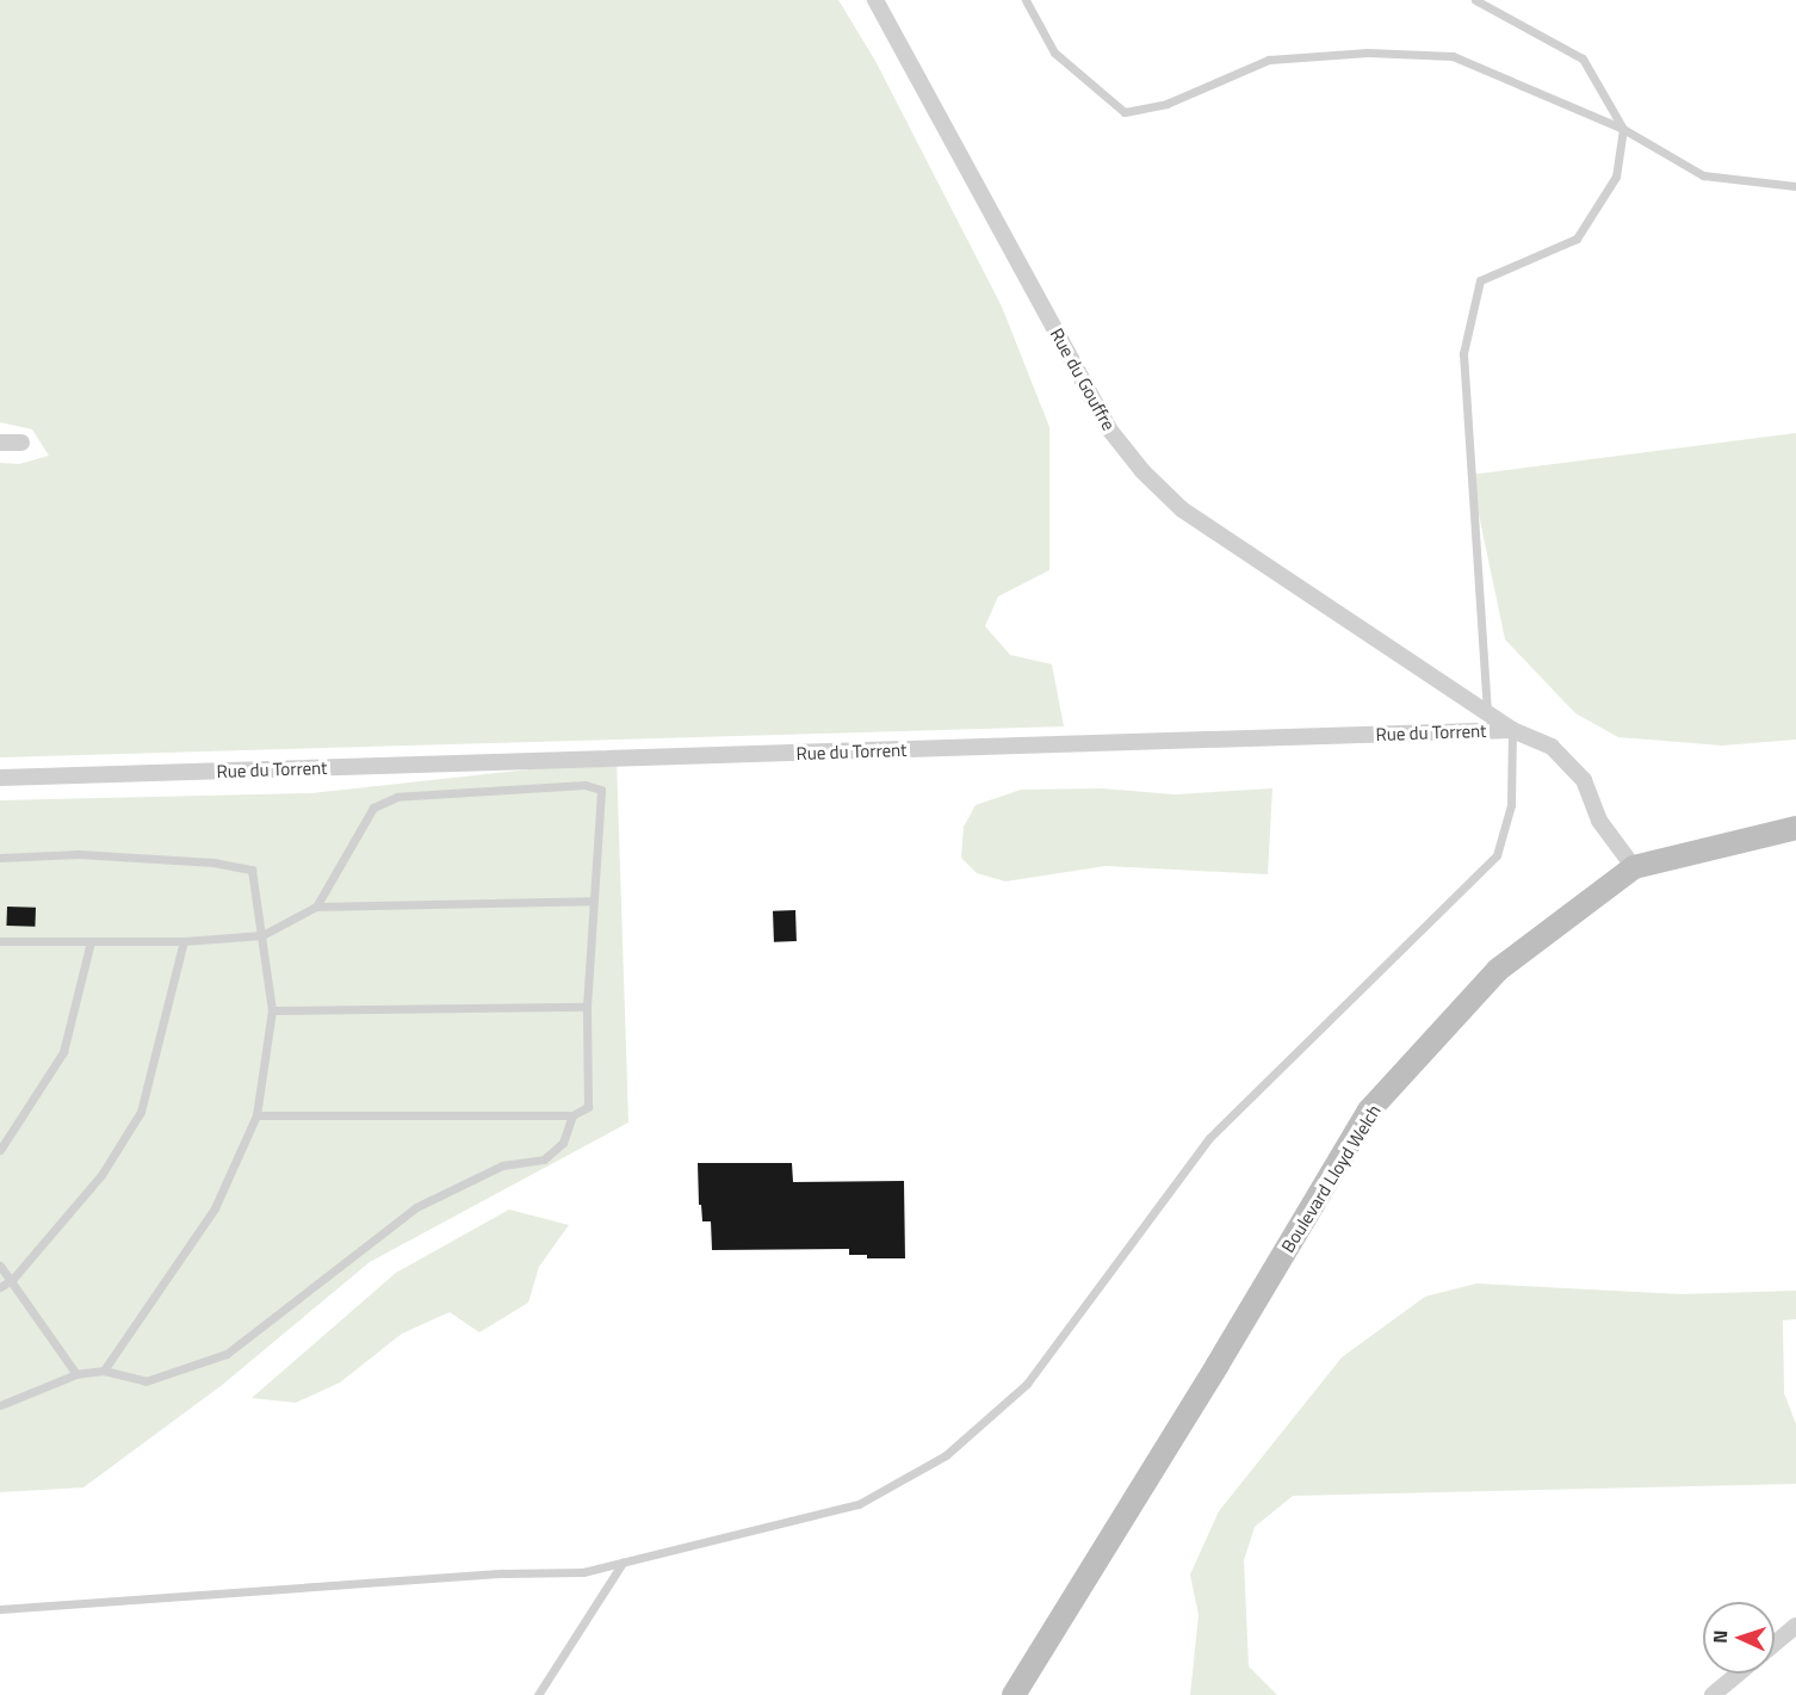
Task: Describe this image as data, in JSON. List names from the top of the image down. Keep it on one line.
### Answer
{"streets":{"main road":["Boulevard Lloyd Welch"],"street":["Rue du Gouffre","Rue du Torrent"]},"crossings":[["Rue du Gouffre","Rue du Torrent"],["Rue du Torrent","Boulevard Lloyd Welch"]],"north":"left"}
